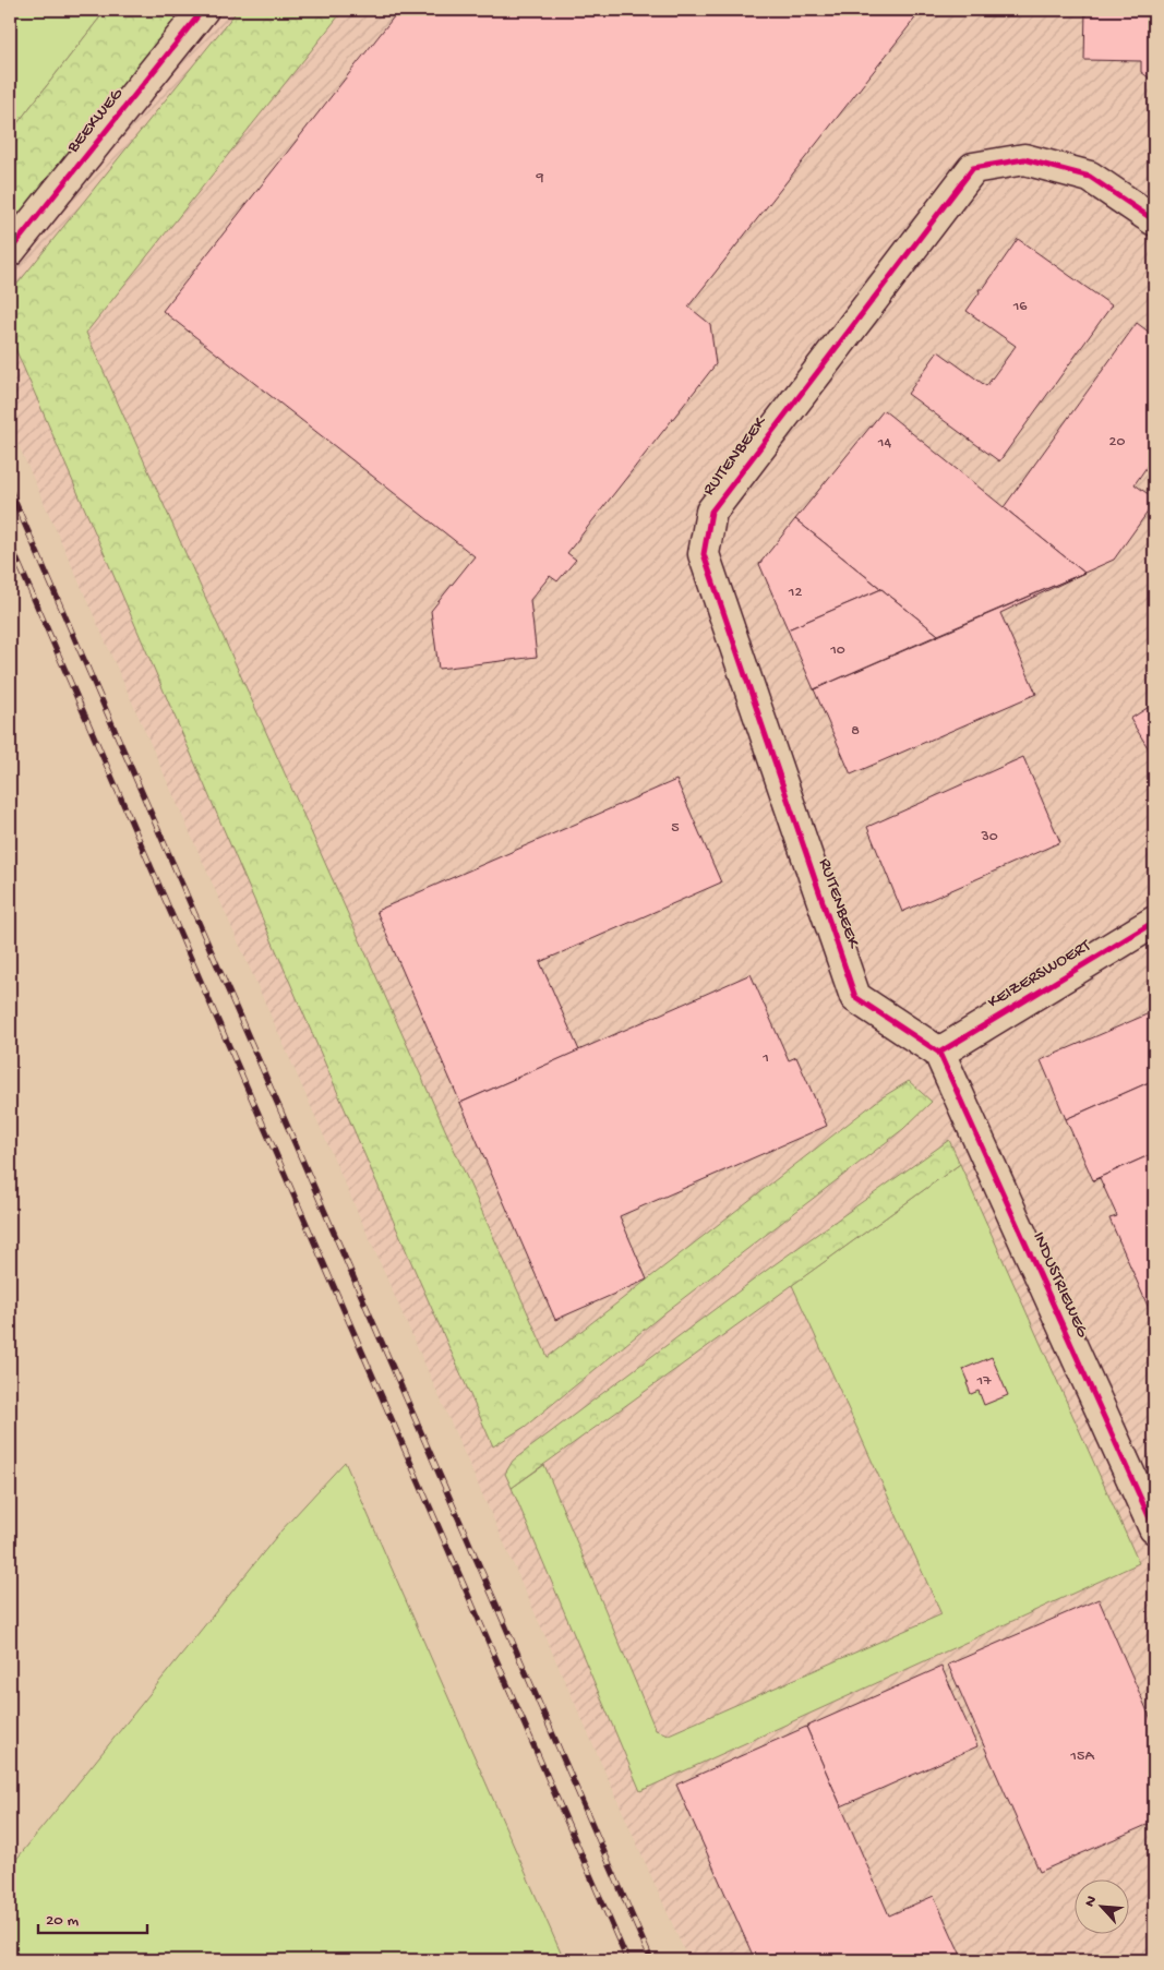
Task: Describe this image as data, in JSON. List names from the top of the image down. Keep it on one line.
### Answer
{"streets":{"street":["BEEKWEG","RUITENBEEK","KEIZERSWOERT","INDUSTRIEWEG"]},"crossings":[["RUITENBEEK","KEIZERSWOERT"],["RUITENBEEK","INDUSTRIEWEG"],["KEIZERSWOERT","INDUSTRIEWEG"]],"house_numbers":["9","16","20","14","12","10","8","5","30","1","17","15A"],"scale_bar":"20 m","north":"top left"}
